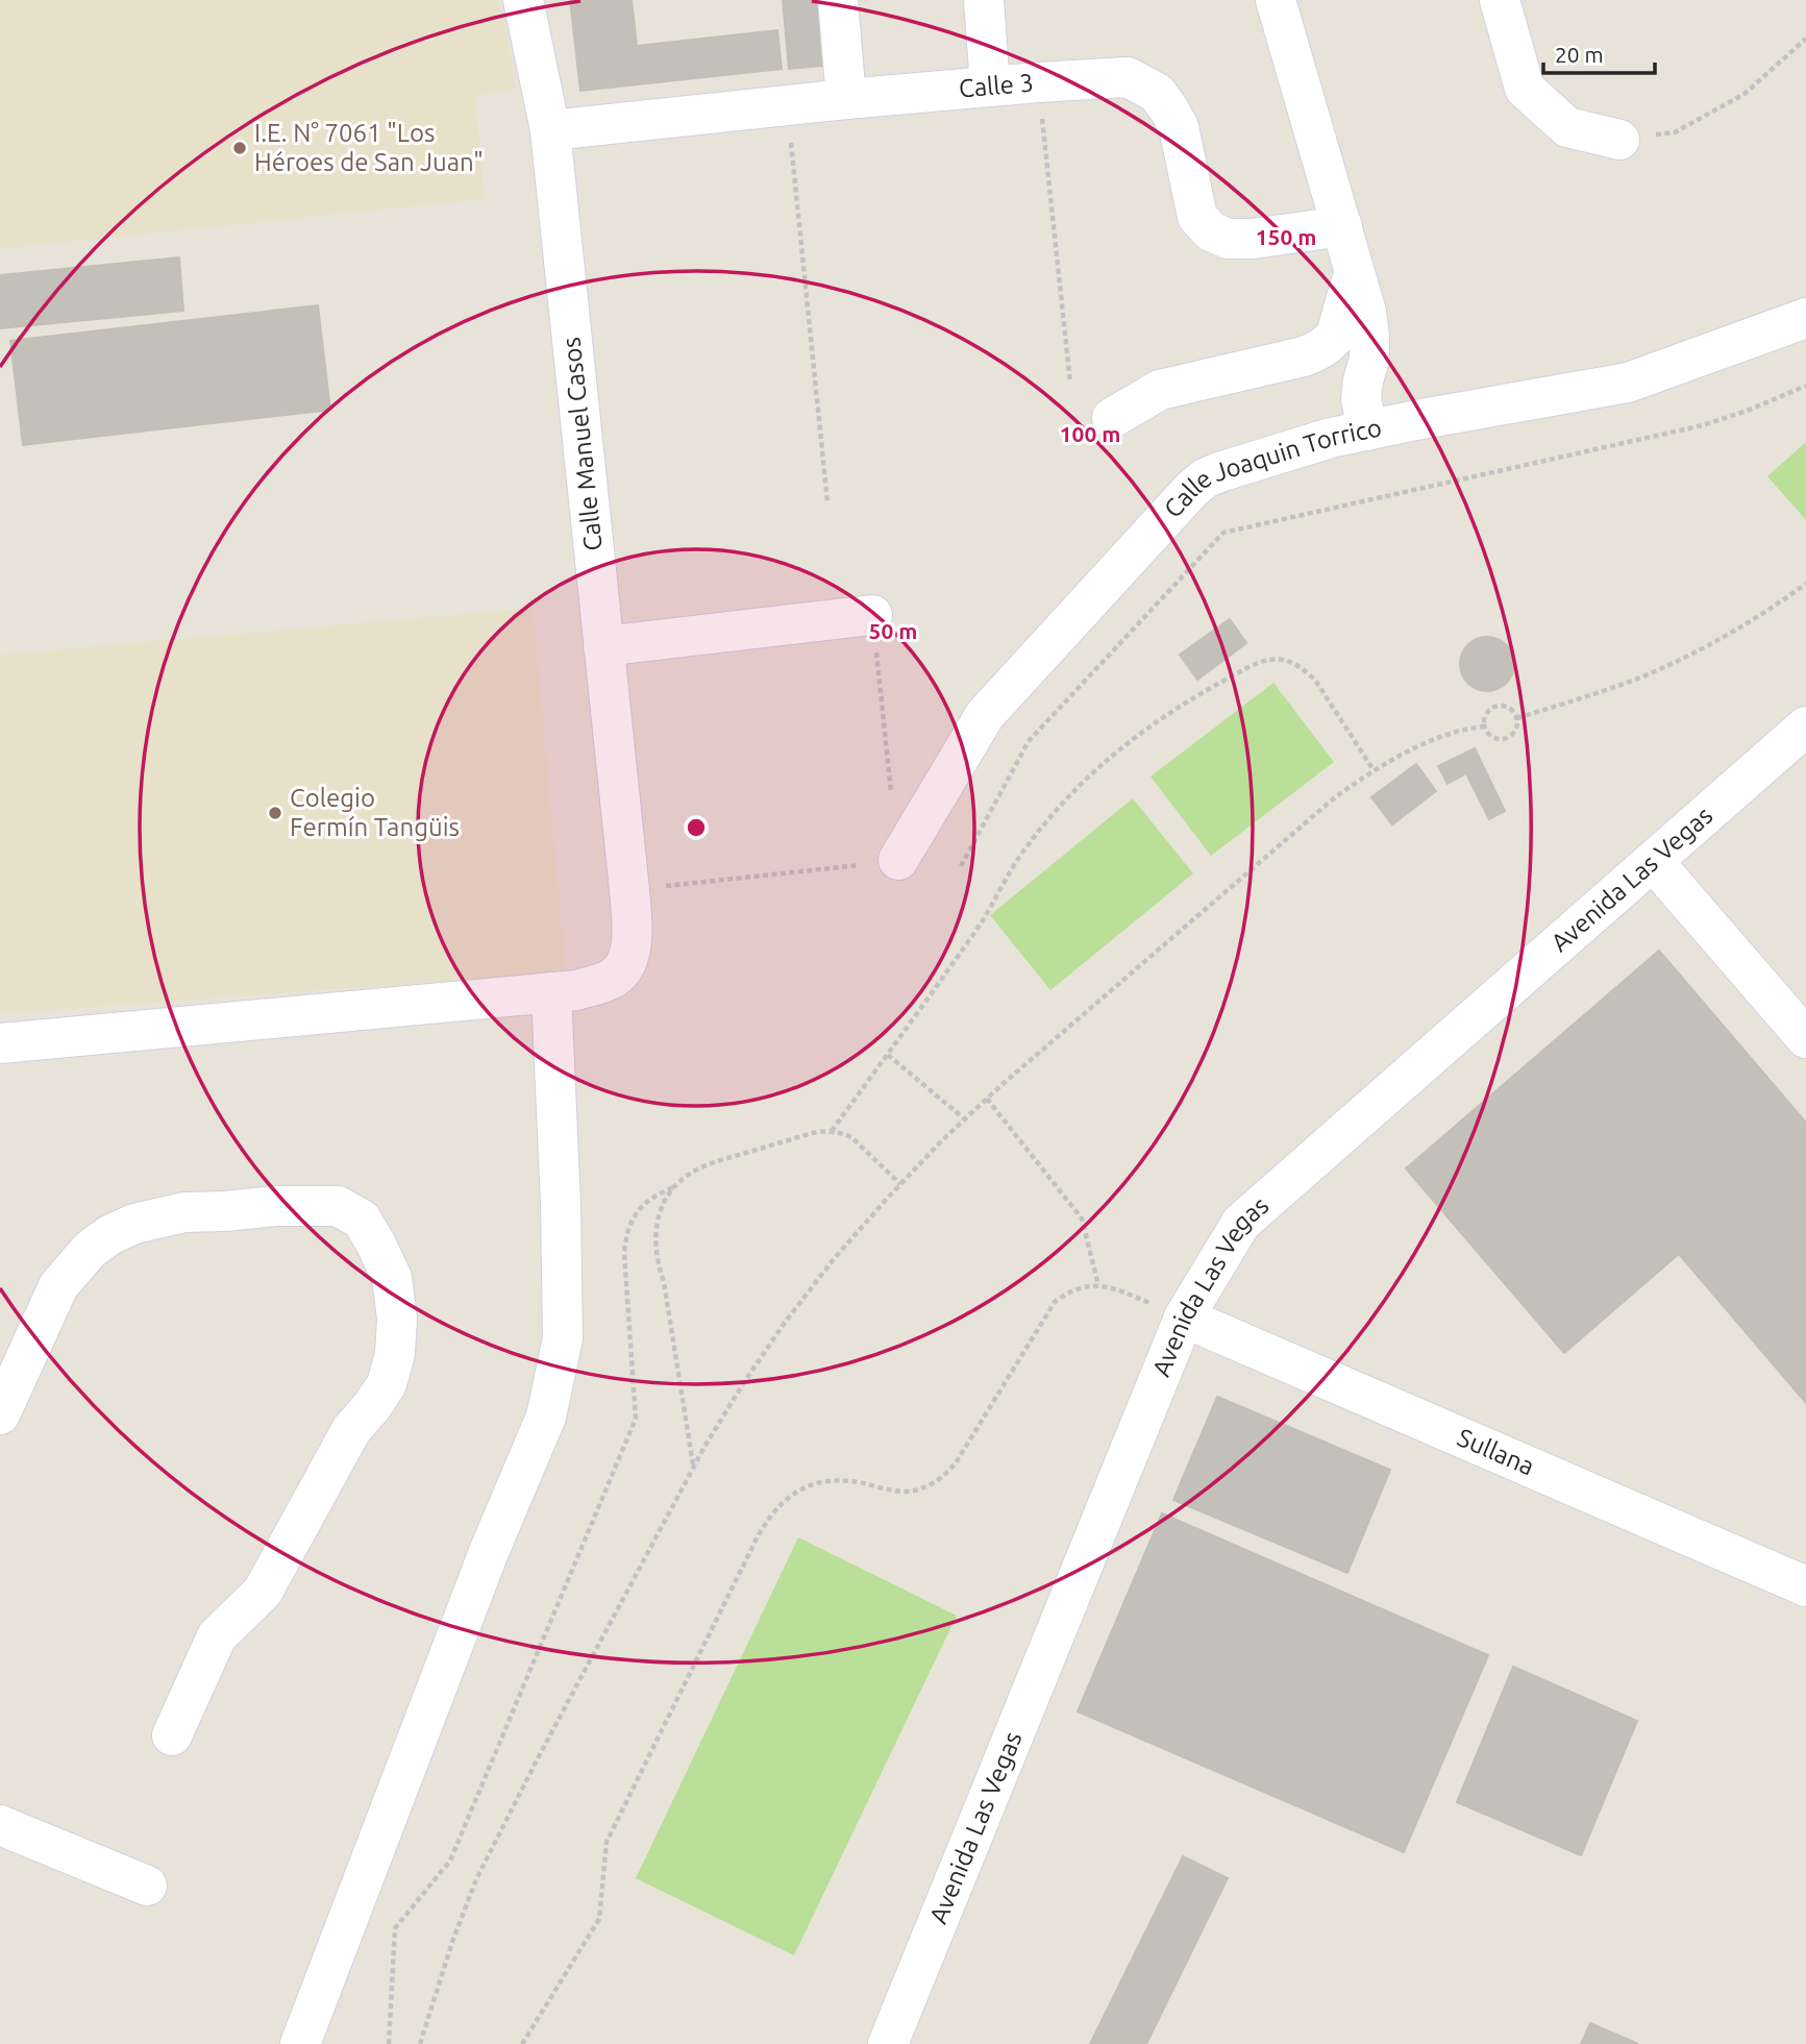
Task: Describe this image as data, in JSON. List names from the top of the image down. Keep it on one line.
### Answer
{"streets":{"street":["Calle 3","Calle Manuel Casos","Calle Joaquin Torrico","Avenida Las Vegas","Sullana"]},"crossings":[["Calle 3","Calle Manuel Casos"],["Avenida Las Vegas","Sullana"]],"places":["I.E. N° 7061 \"Los Héroes de San Juan\"","Colegio Fermín Tangüis"],"scale_bar":"20 m","rings":["150 m","100 m","50 m"]}
